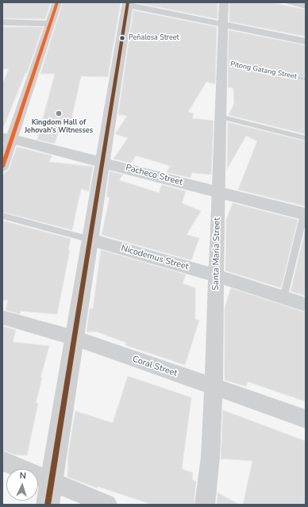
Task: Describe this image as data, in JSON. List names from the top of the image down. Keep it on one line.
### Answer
{"streets":{"street":["Pacheco Street","Santa Maria Street","Nicodemus Street","Coral Street"],"path":["Pitong Gatang Street"]},"crossings":[["Pitong Gatang Street","Santa Maria Street"],["Pacheco Street","Santa Maria Street"],["Santa Maria Street","Nicodemus Street"],["Santa Maria Street","Coral Street"]],"places":["Peñalosa Street","Kingdom Hall of Jehovah's Witnesses"],"north":"top"}
